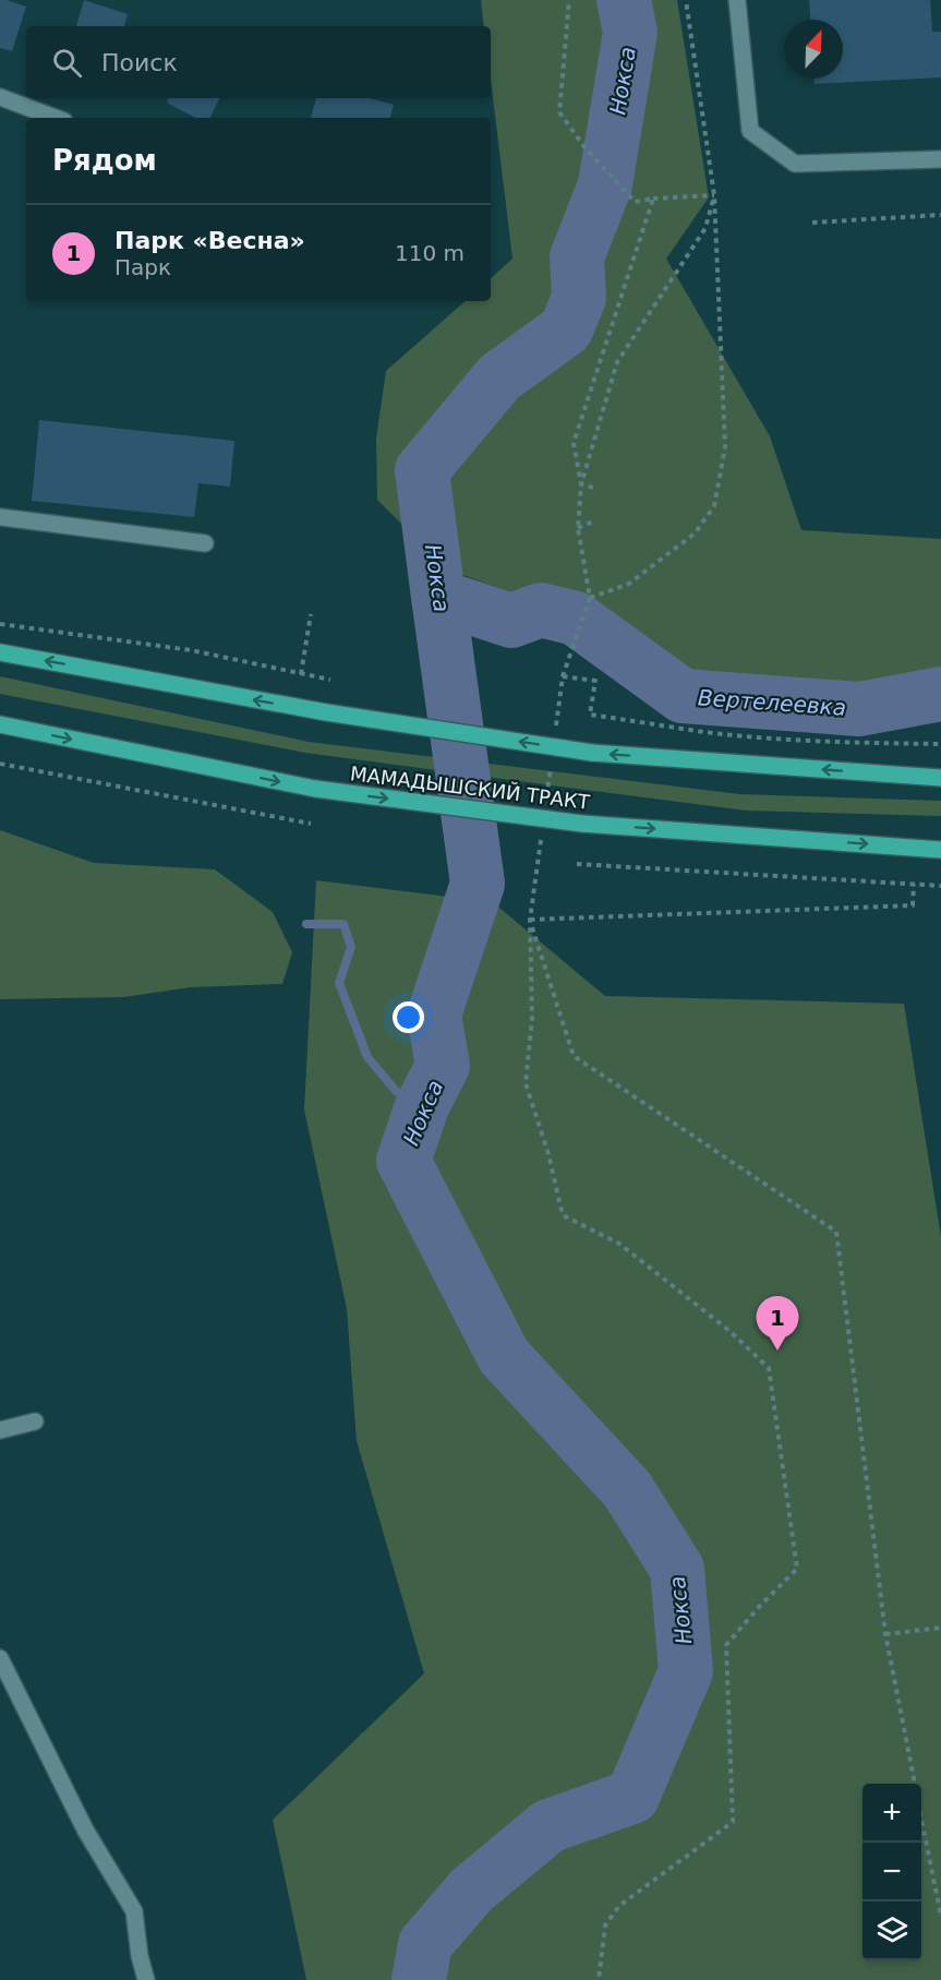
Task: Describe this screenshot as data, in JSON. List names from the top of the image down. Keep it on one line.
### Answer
{"streets":{"main road":["МАМАДЫШСКИЙ ТРАКТ"]},"water":["Нокса","Вертелеевка"],"north":"top right","page":{"search":"Поиск","heading":"Рядом","list":[{"mark":"1","name":"Парк «Весна»","note":"Парк","value":"110 m"}],"pins":"1","map_buttons":["+","−"]}}
